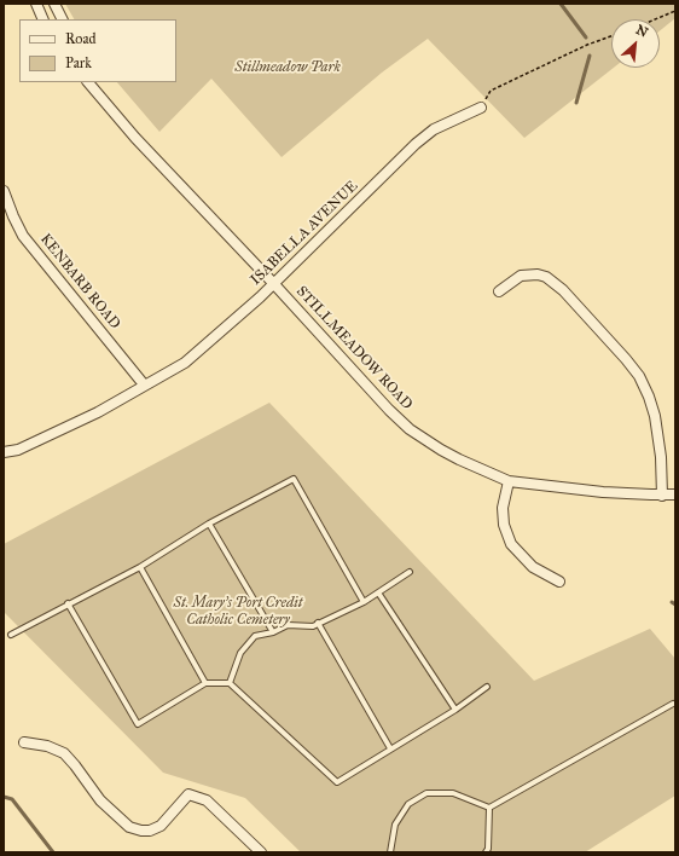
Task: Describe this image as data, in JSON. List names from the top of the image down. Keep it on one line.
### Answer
{"streets":{"street":["ISABELLA AVENUE","KENBARB ROAD","STILLMEADOW ROAD"]},"crossings":[["ISABELLA AVENUE","KENBARB ROAD"],["ISABELLA AVENUE","STILLMEADOW ROAD"]],"parks":["Stillmeadow Park","St. Mary's Port Credit Catholic Cemetery"],"legend":["Road","Park"],"north":"top right"}
